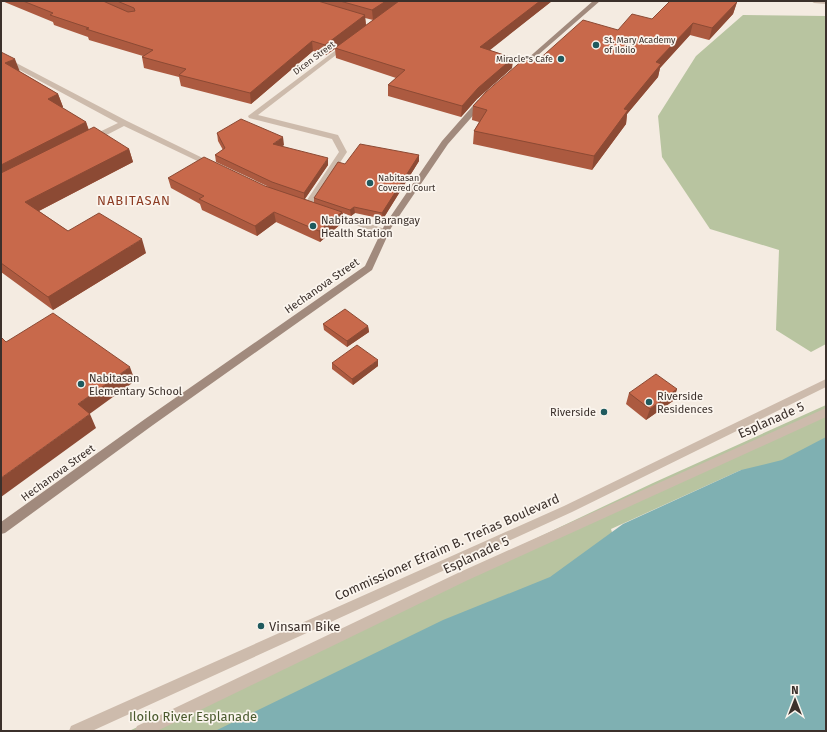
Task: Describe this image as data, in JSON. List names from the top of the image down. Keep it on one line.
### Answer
{"streets":{"main road":["Hechanova Street"],"street":["Dicen Street","Esplanade 5","Commissioner Efraim B. Treñas Boulevard"]},"crossings":[["Dicen Street","Hechanova Street"]],"districts":["NABITASAN"],"parks":["Iloilo River Esplanade"],"places":["St. Mary Academy of Iloilo","Miracle\"s Cafe","Nabitasan Covered Court","Nabitasan Barangay Health Station","Nabitasan Elementary School","Riverside Residences","Riverside","Vinsam Bike"],"north":"top"}
